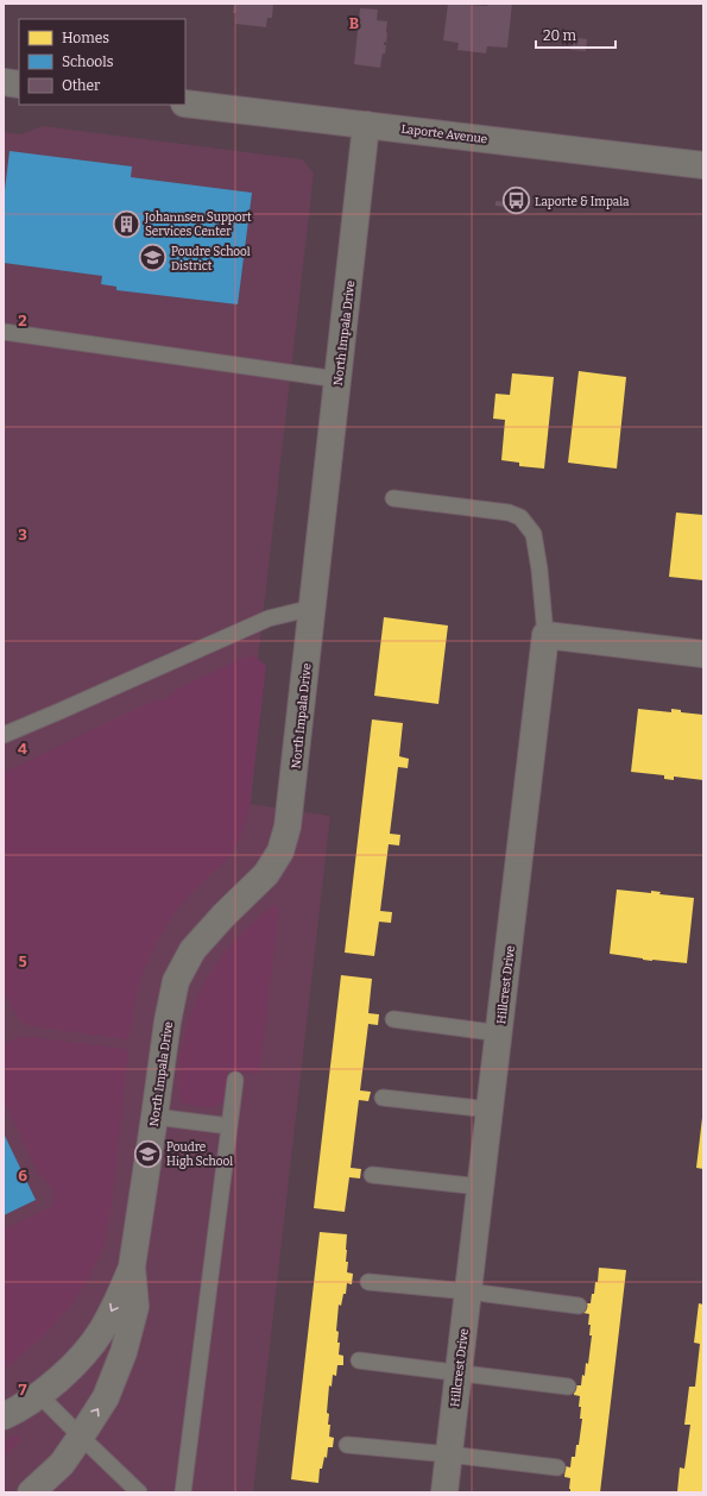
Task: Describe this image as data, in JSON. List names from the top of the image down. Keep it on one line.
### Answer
{"streets":{"street":["Laporte Avenue","North Impala Drive","Hillcrest Drive"]},"crossings":[["Laporte Avenue","North Impala Drive"]],"places":{"bus stop":["Laporte & Impala"],"building":["Johannsen Support Services Center"],"school or university":["Poudre School District","Poudre High School"]},"legend":["Homes","Schools","Other"],"scale_bar":"20 m","grid":{"columns":["B"],"rows":["2","3","4","5","6","7"]}}
